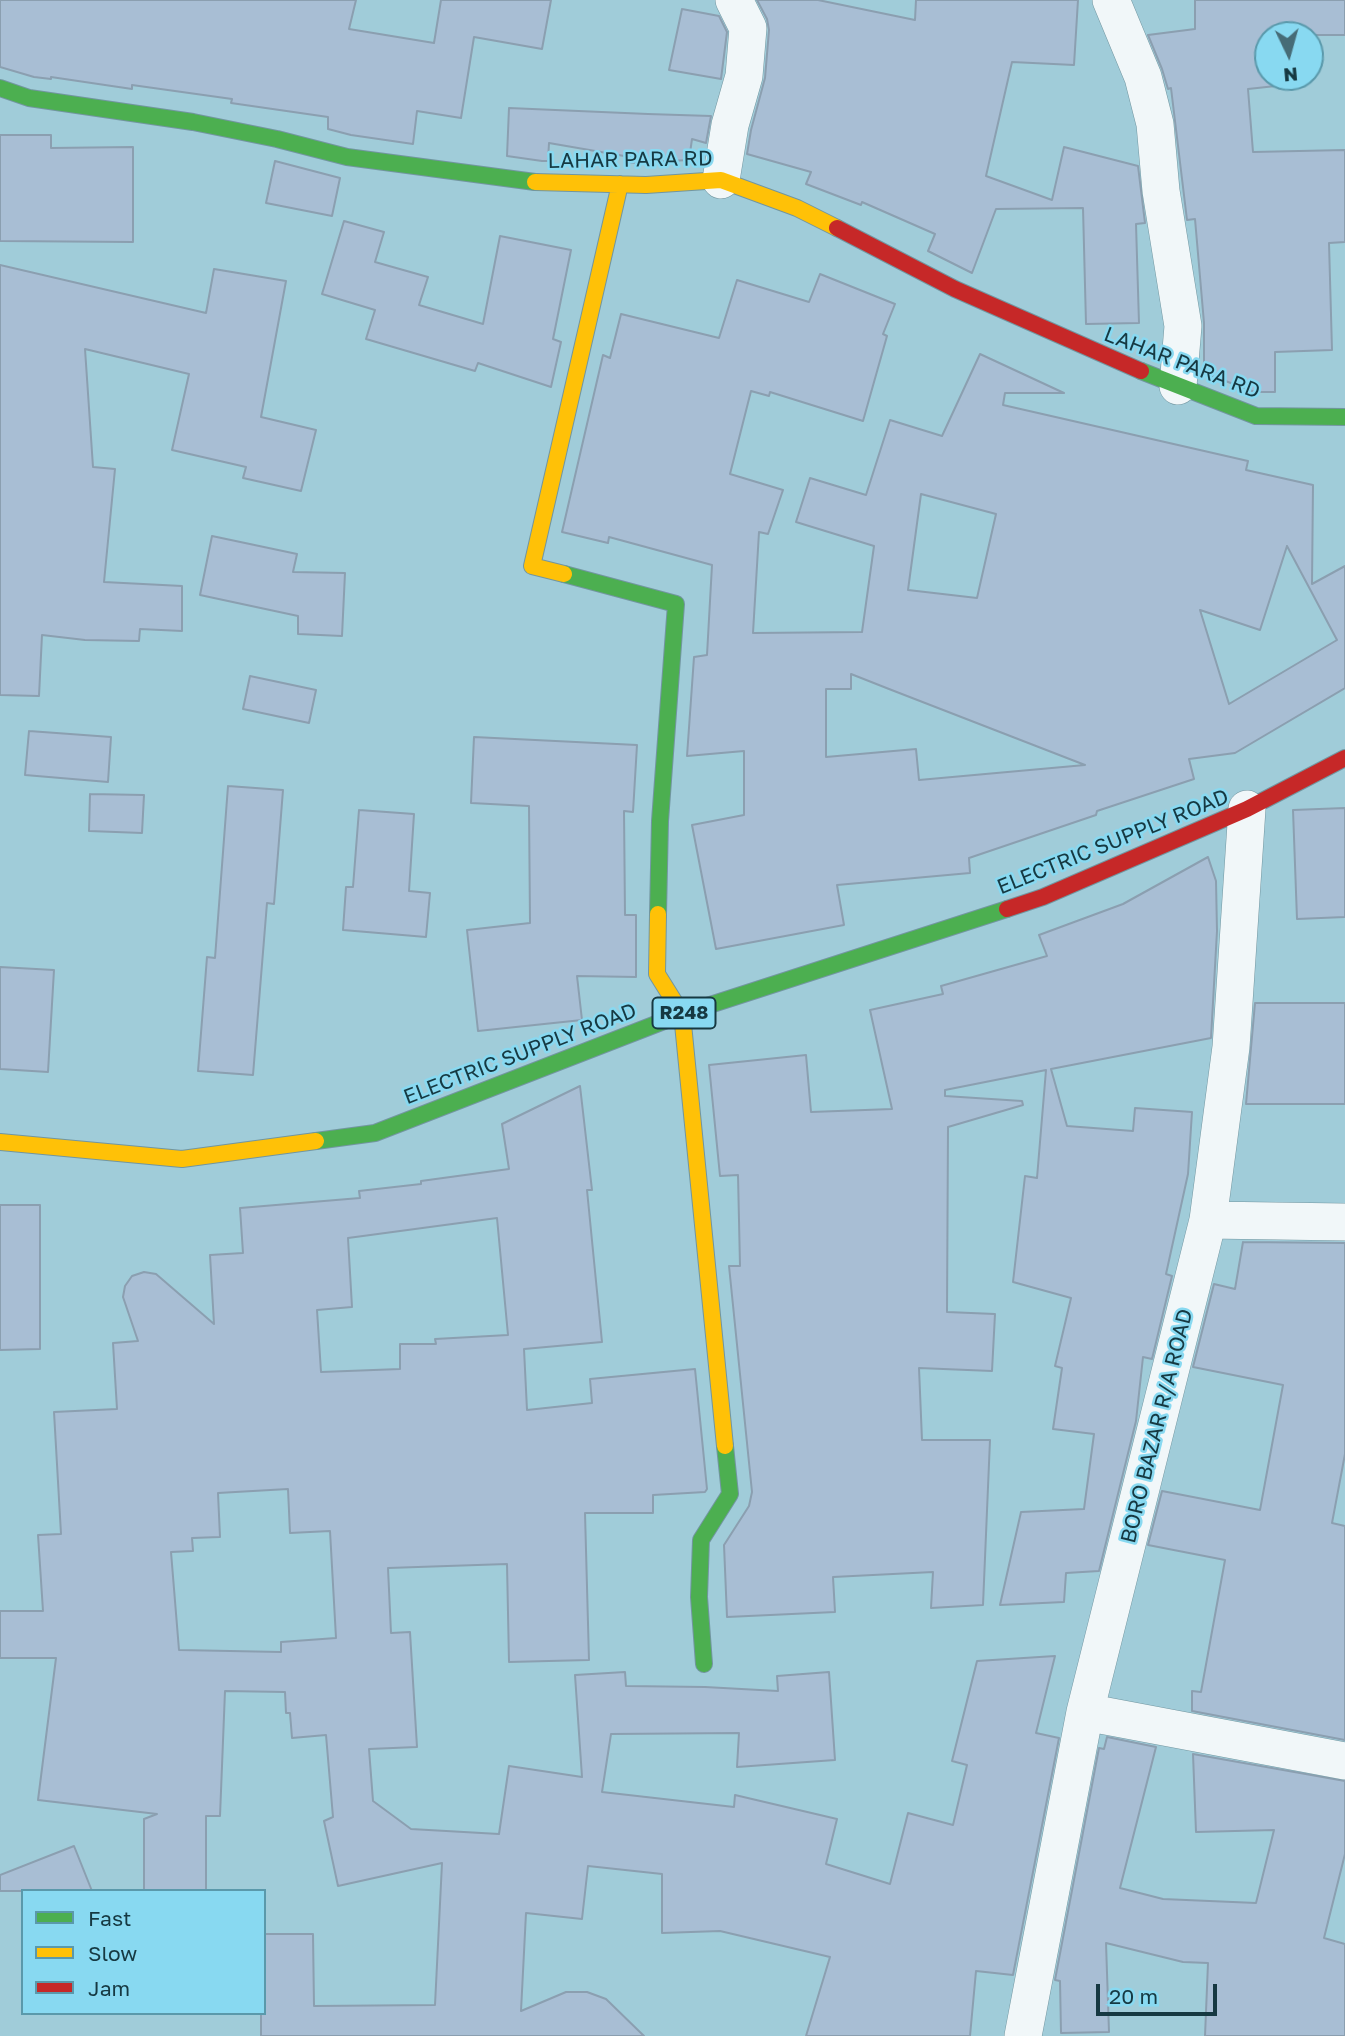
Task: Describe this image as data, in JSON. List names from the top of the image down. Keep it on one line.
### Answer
{"streets":{"street":["LAHAR PARA RD","ELECTRIC SUPPLY ROAD","R248","BORO BAZAR R/A ROAD"]},"crossings":[["ELECTRIC SUPPLY ROAD","BORO BAZAR R/A ROAD"]],"legend":["Fast","Slow","Jam"],"scale_bar":"20 m","north":"bottom"}
